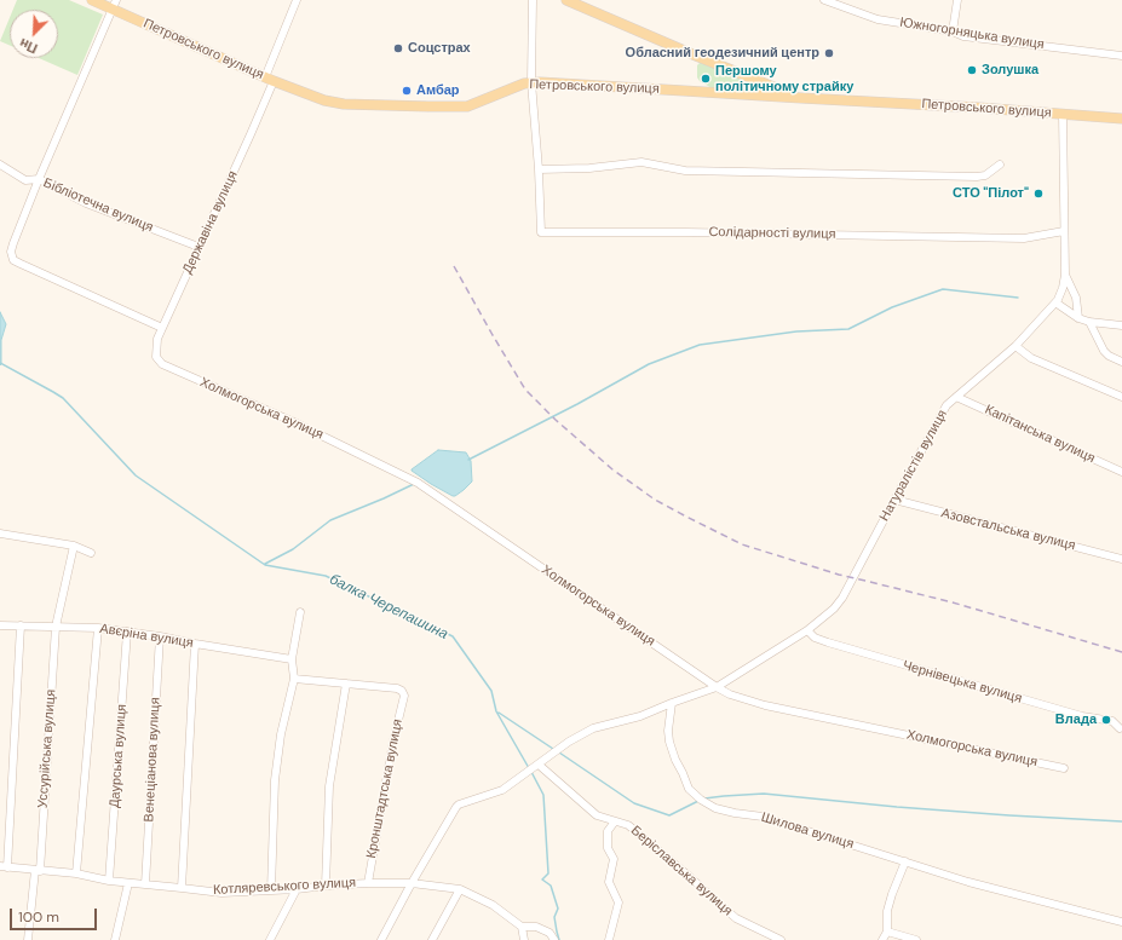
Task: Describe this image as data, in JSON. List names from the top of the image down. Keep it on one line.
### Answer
{"streets":{"main road":["Петровського вулиця"],"street":["Южногорняцька вулиця","Бібліотечна вулиця","Державіна вулиця","Солідарності вулиця","Холмогорська вулиця","Капітанська вулиця","Натуралістів вулиця","Азовстальська вулиця","Авєріна вулиця","Чернівецька вулиця","Уссурійська вулиця","Даурська вулиця","Венеціанова вулиця","Кронштадтська вулиця","Шилова вулиця","Беріславська вулиця","Котляревського вулиця"]},"crossings":[["Петровського вулиця","Державіна вулиця"],["Петровського вулиця","Солідарності вулиця"],["Петровського вулиця","Натуралістів вулиця"],["Бібліотечна вулиця","Державіна вулиця"],["Державіна вулиця","Холмогорська вулиця"],["Солідарності вулиця","Натуралістів вулиця"],["Холмогорська вулиця","Натуралістів вулиця"],["Капітанська вулиця","Натуралістів вулиця"],["Натуралістів вулиця","Азовстальська вулиця"],["Натуралістів вулиця","Чернівецька вулиця"],["Натуралістів вулиця","Шилова вулиця"],["Натуралістів вулиця","Беріславська вулиця"],["Натуралістів вулиця","Котляревського вулиця"],["Авєріна вулиця","Уссурійська вулиця"],["Авєріна вулиця","Даурська вулиця"],["Авєріна вулиця","Венеціанова вулиця"],["Уссурійська вулиця","Котляревського вулиця"],["Даурська вулиця","Котляревського вулиця"],["Венеціанова вулиця","Котляревського вулиця"],["Кронштадтська вулиця","Котляревського вулиця"]],"water":["балка Черепашина"],"places":["Соцстрах","Обласний геодезичний центр","Золушка","Першому політичному страйку","Амбар","СТО \"Пілот\"","Влада"],"scale_bar":"100 m","north":"bottom left"}
